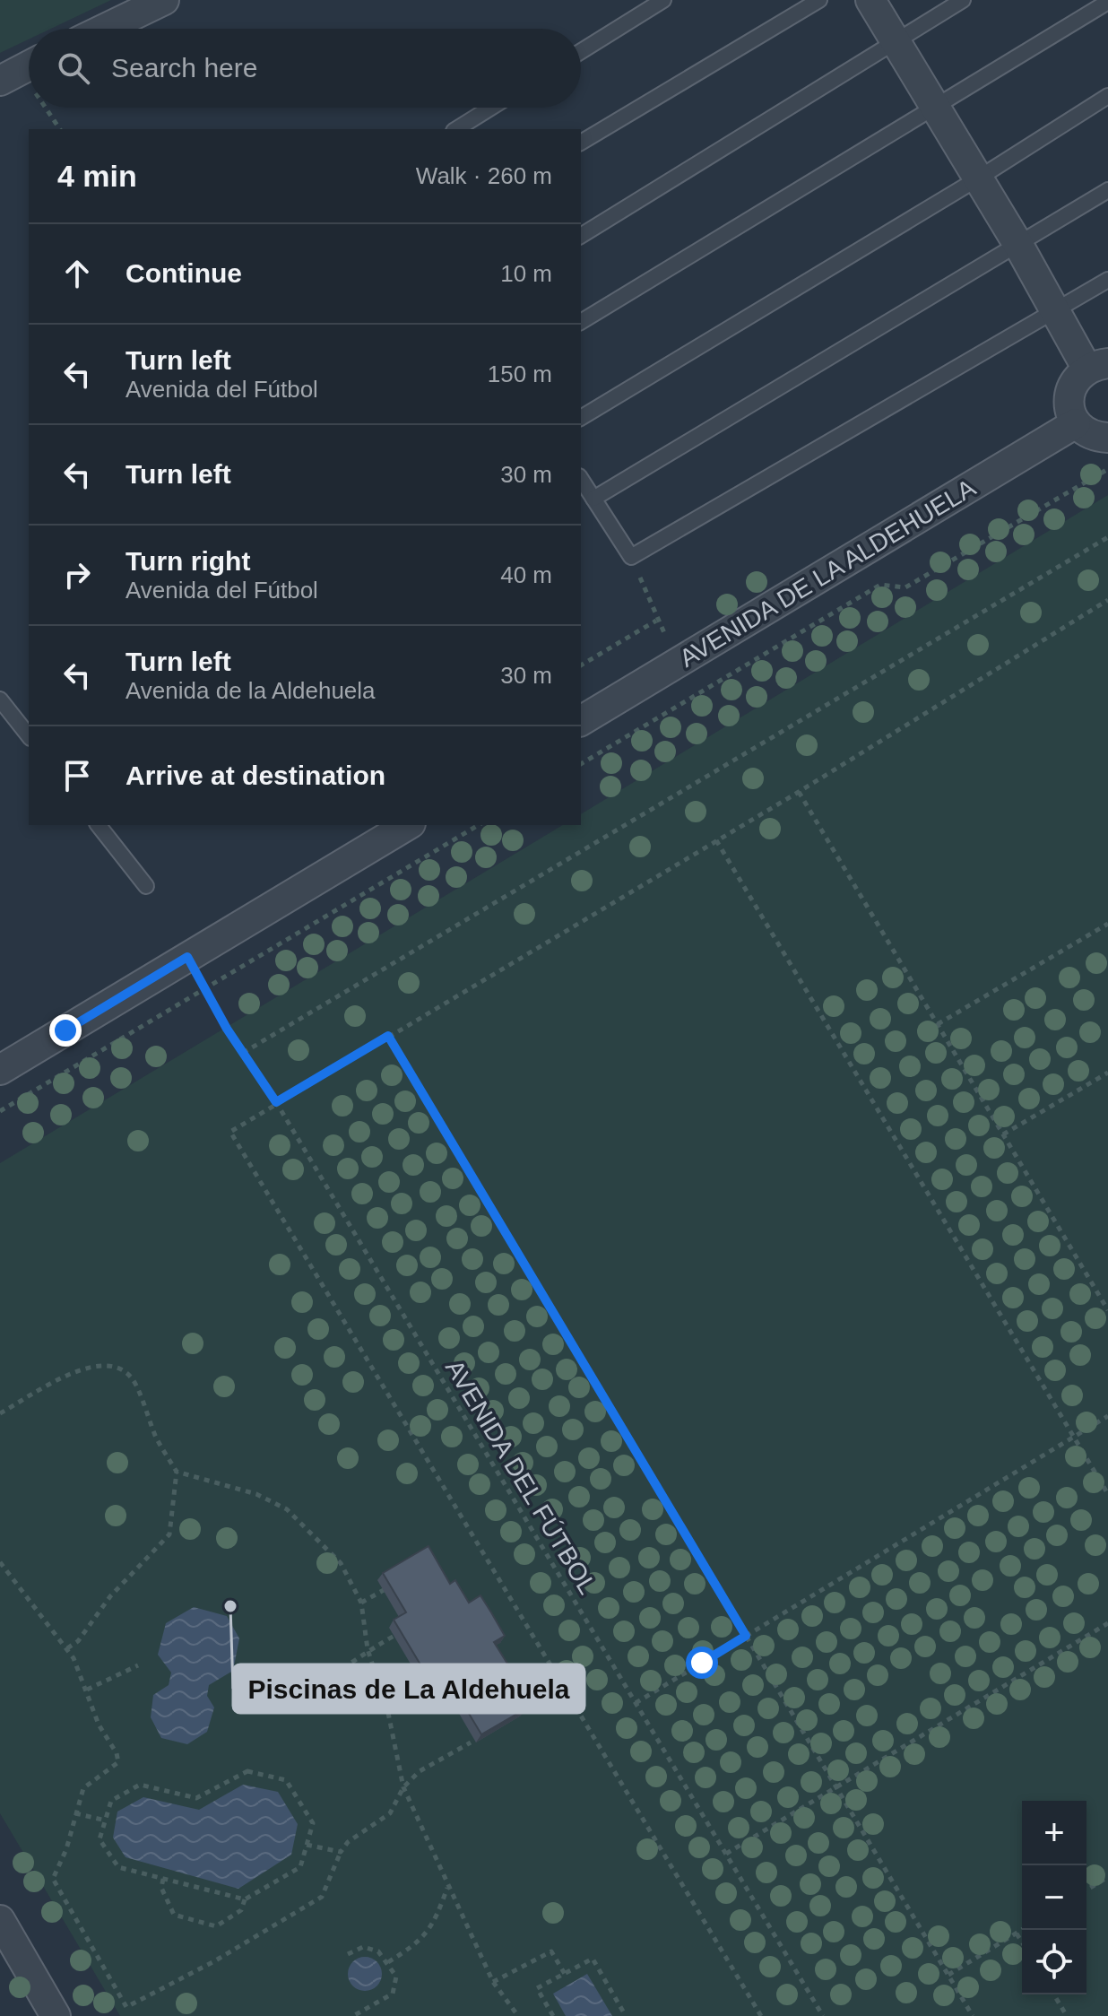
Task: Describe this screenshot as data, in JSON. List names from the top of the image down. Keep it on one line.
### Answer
{"streets":{"street":["AVENIDA DE LA ALDEHUELA"],"path":["AVENIDA DEL FÚTBOL"]},"places":["Piscinas de La Aldehuela"],"page":{"search":"Search here","heading":["4 min","Walk · 260 m"],"list":[["Continue","10 m"],["Turn left","Avenida del Fútbol","150 m"],["Turn left","30 m"],["Turn right","Avenida del Fútbol","40 m"],["Turn left","Avenida de la Aldehuela","30 m"],"Arrive at destination"],"map_buttons":["+","−"]}}
